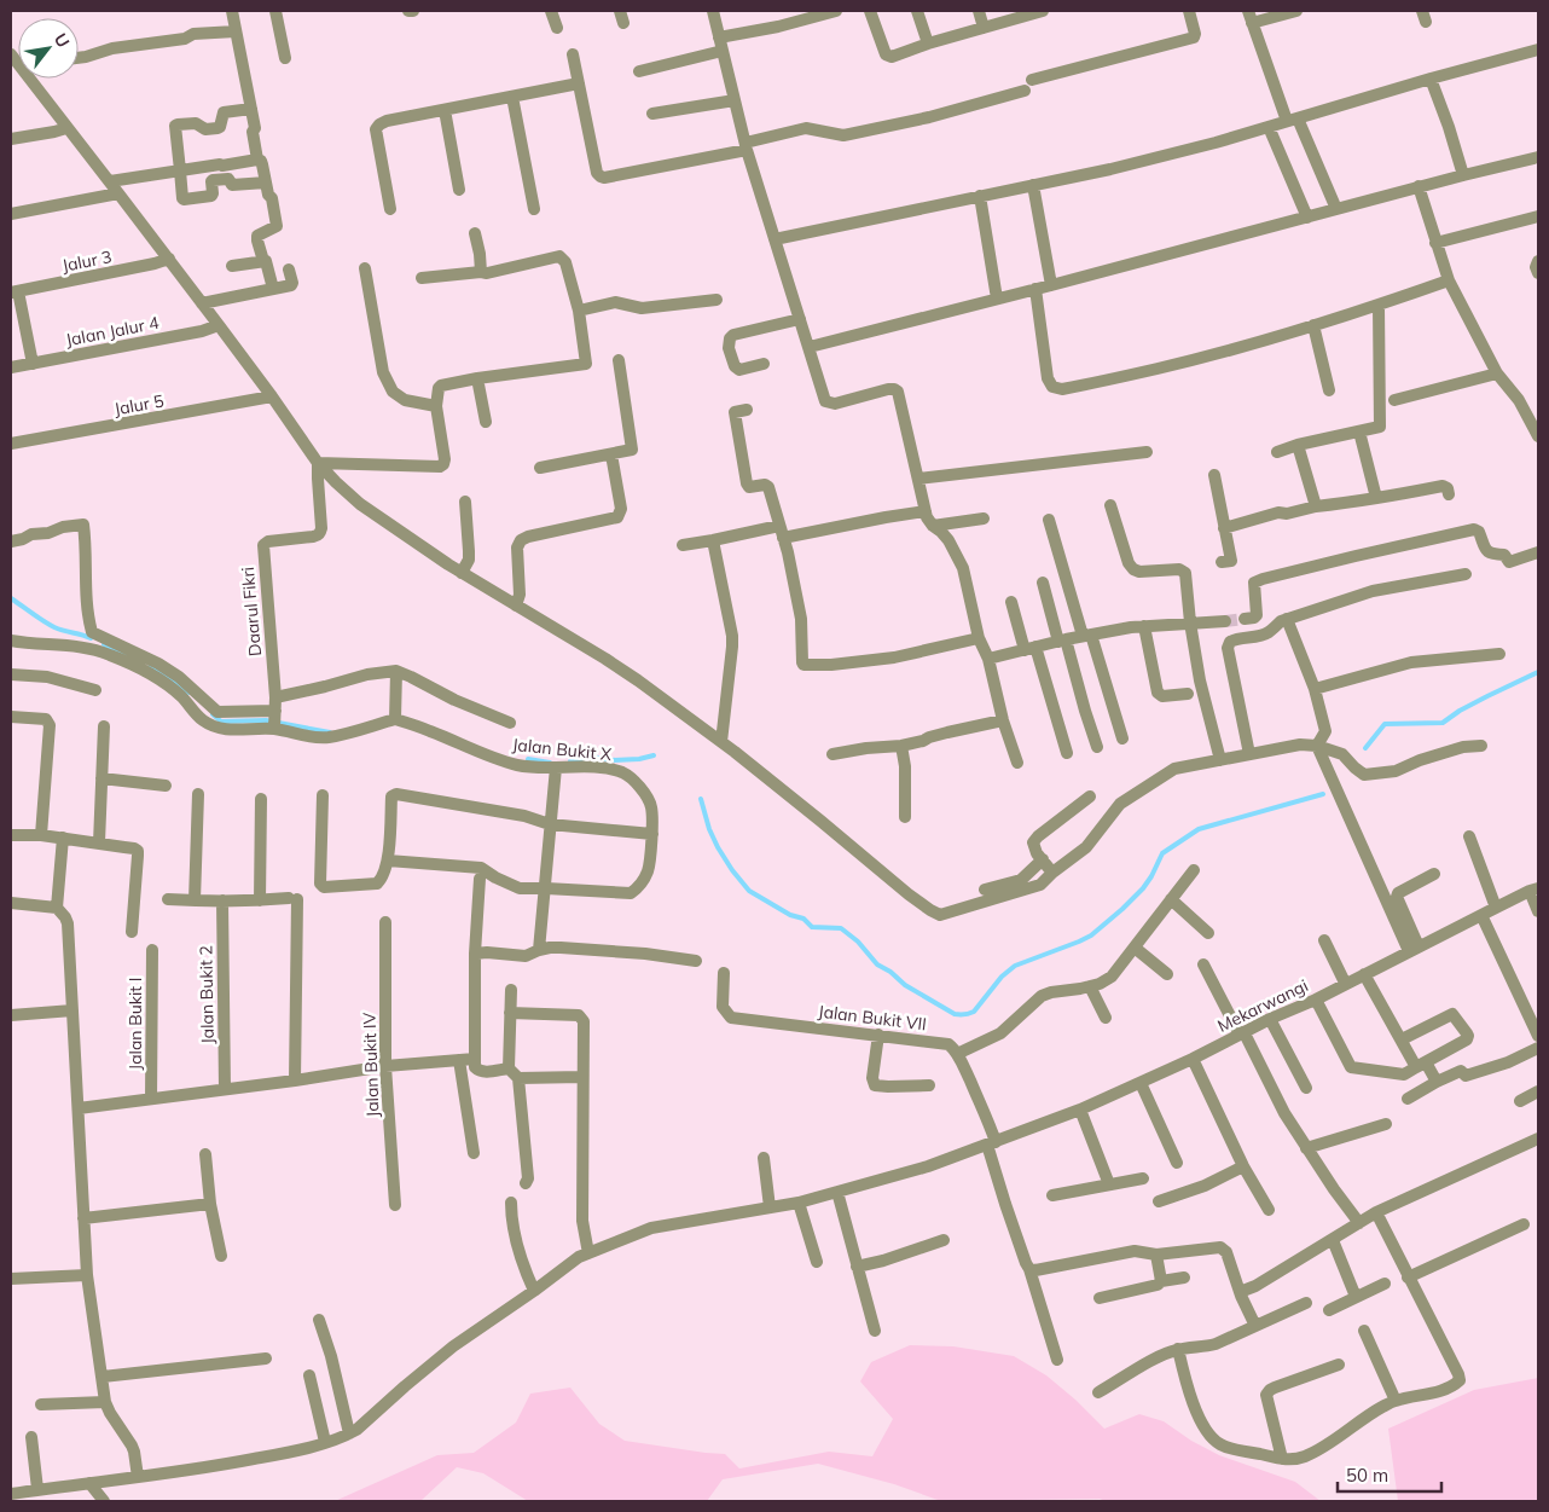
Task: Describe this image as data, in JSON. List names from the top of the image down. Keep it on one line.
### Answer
{"streets":{"street":["Jalur 3","Jalan Jalur 4","Jalur 5","Daarul Fikri","Jalan Bukit X","Jalan Bukit 2","Mekarwangi","Jalan Bukit VII","Jalan Bukit I","Jalan Bukit IV"]},"scale_bar":"50 m","north":"top right"}
